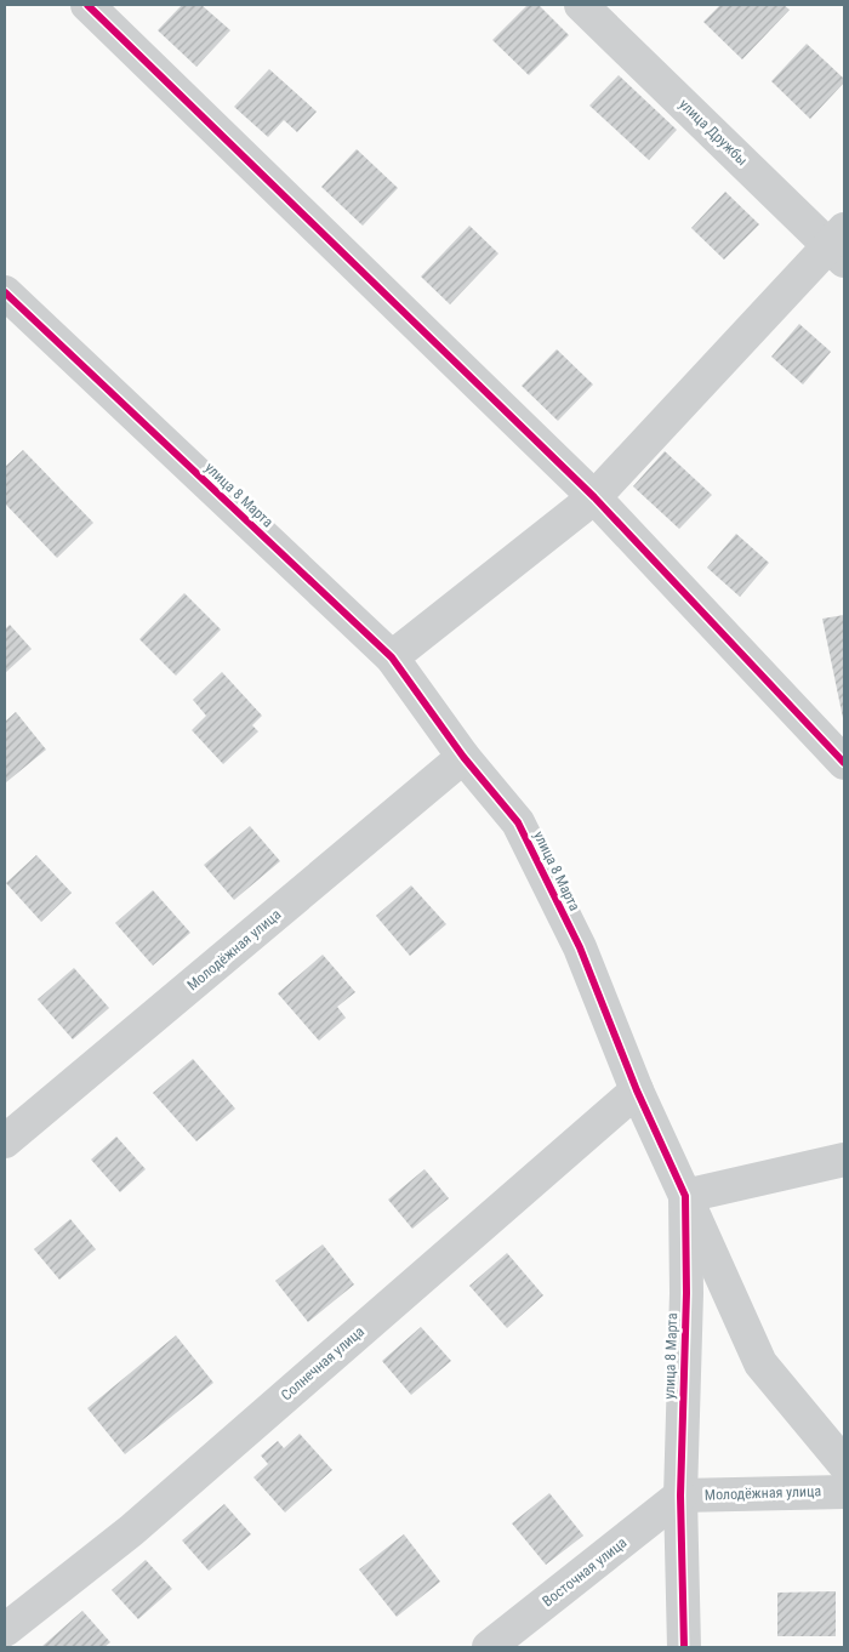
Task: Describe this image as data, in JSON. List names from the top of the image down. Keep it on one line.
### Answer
{"streets":{"street":["улица Дружбы","улица 8 Марта","Молодёжная улица","Солнечная улица","Восточная улица"]},"crossings":[["улица 8 Марта","Молодёжная улица"],["улица 8 Марта","Солнечная улица"],["улица 8 Марта","Восточная улица"],["Молодёжная улица","Восточная улица"]]}
